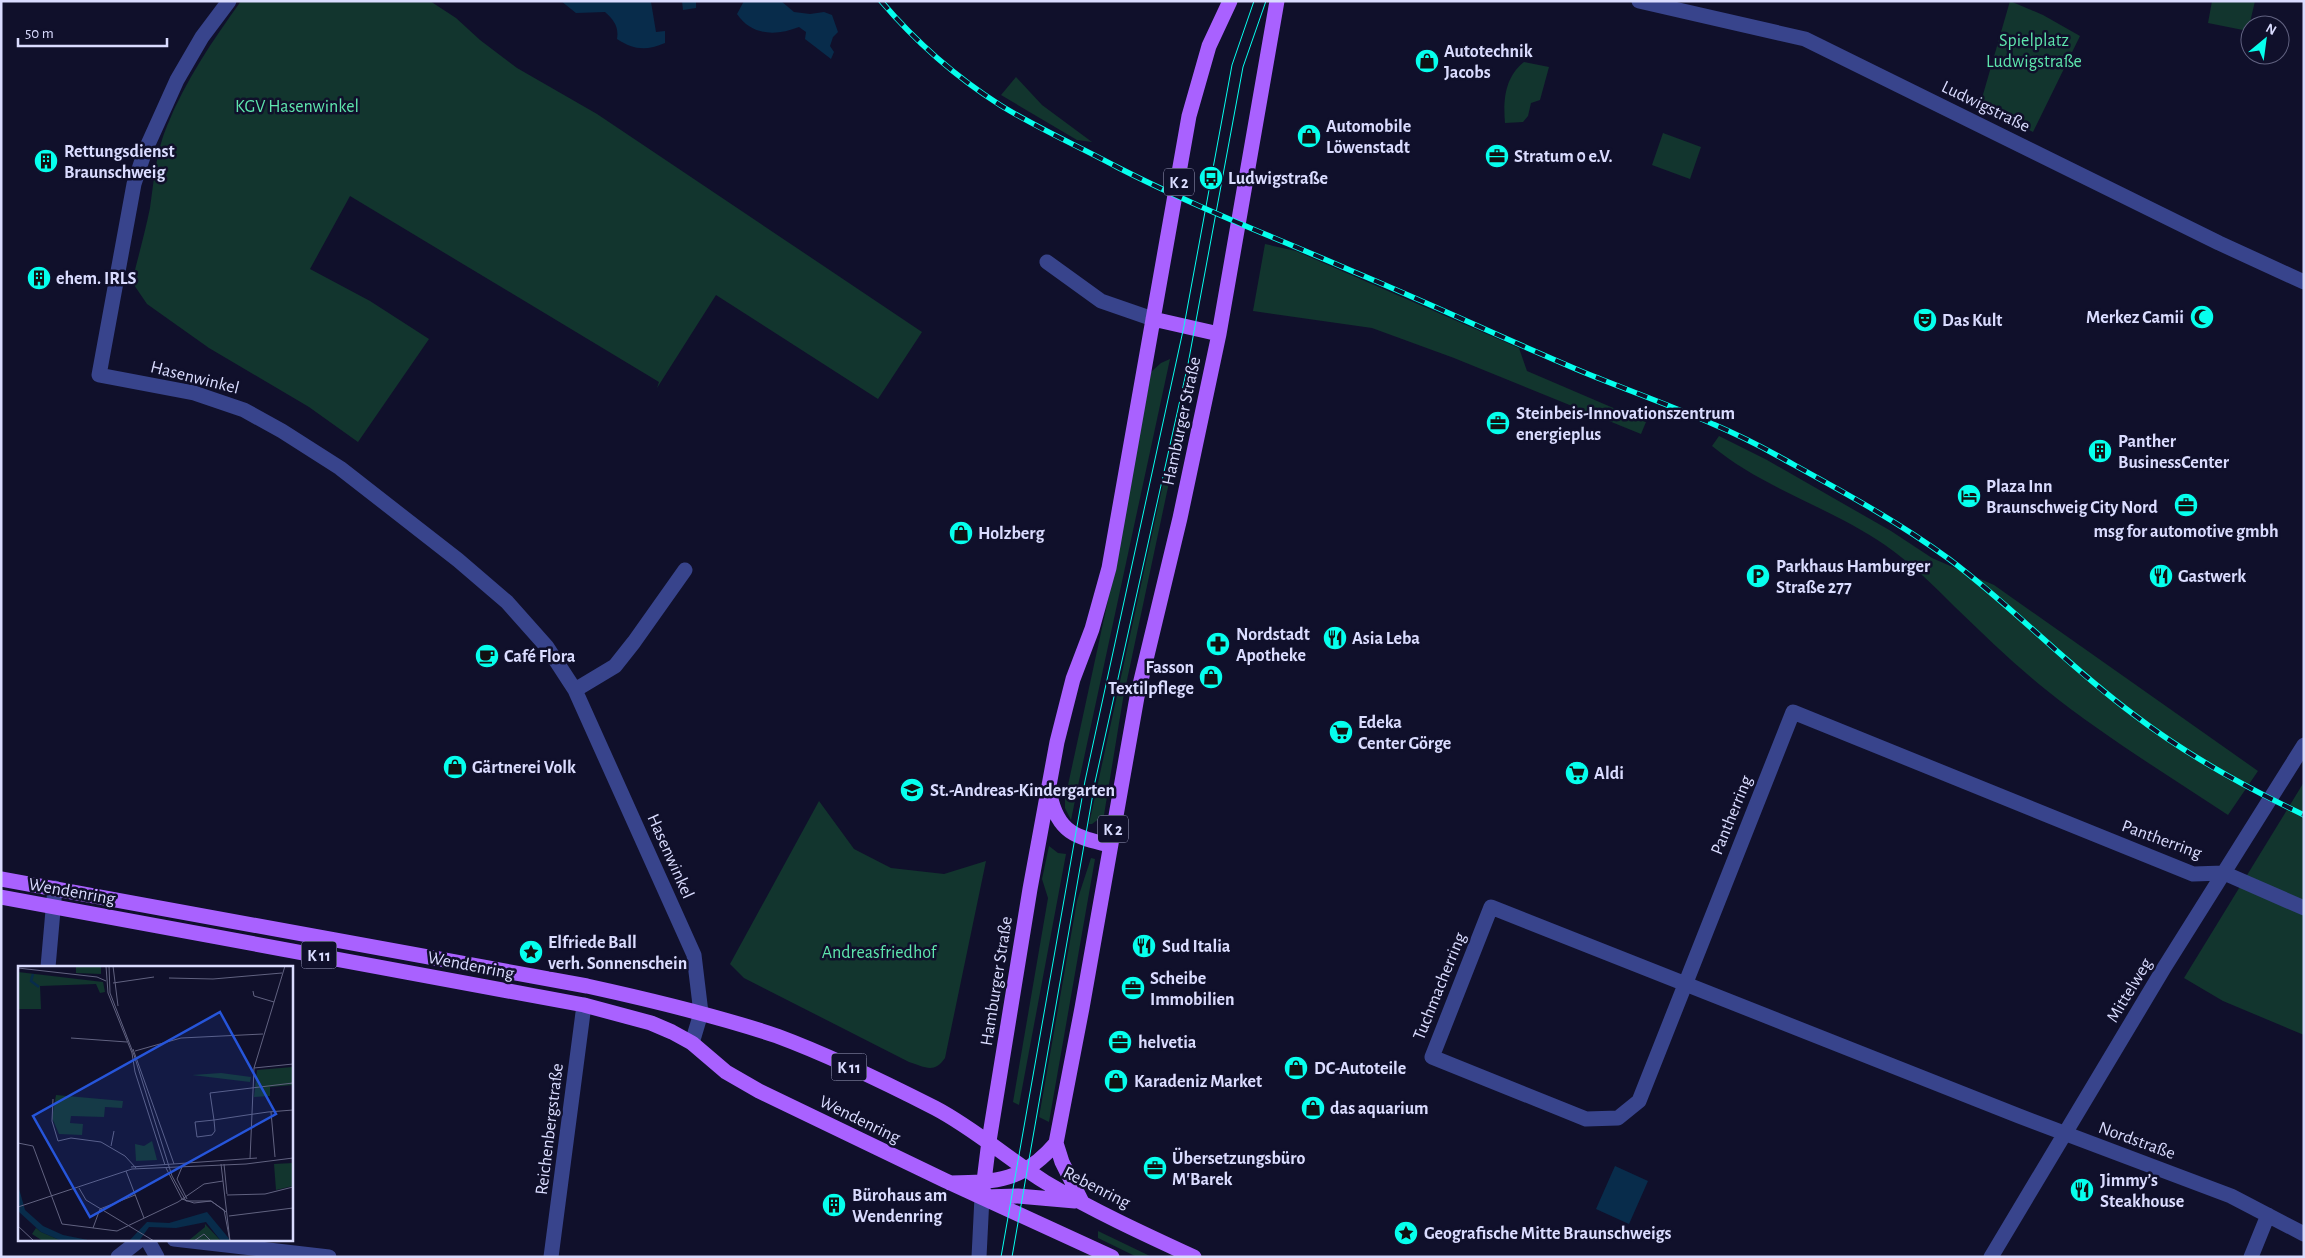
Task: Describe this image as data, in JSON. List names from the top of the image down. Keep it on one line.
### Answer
{"streets":{"main road":["K 2","Hamburger Straße","Wendenring","K 11","Rebenring"],"street":["Ludwigstraße","Hasenwinkel","Pantherring","Tuchmacherring","Mittelweg","Reichenbergstraße","Nordstraße"]},"crossings":[["Hasenwinkel","Wendenring"],["Hamburger Straße","Wendenring"],["Hamburger Straße","K 11"],["Hamburger Straße","Rebenring"],["Pantherring","Tuchmacherring"],["Pantherring","Mittelweg"],["Wendenring","K 11"],["Wendenring","Reichenbergstraße"],["Wendenring","Rebenring"],["K 11","Rebenring"],["Mittelweg","Nordstraße"]],"parks":["Spielplatz Ludwigstraße","KGV Hasenwinkel","Andreasfriedhof"],"places":{"shop":["Autotechnik Jacobs","Automobile Löwenstadt","Holzberg","Fasson Textilpflege","Gärtnerei Volk","DC-Autoteile","Karadeniz Market","das aquarium"],"office":["Stratum 0 e.V.","Steinbeis-Innovationszentrum energieplus","msg for automotive gmbh","Scheibe Immobilien","helvetia","Übersetzungsbüro M'Barek"],"building":["Rettungsdienst Braunschweig","ehem. IRLS","Panther BusinessCenter","Bürohaus am Wendenring"],"bus stop":["Ludwigstraße"],"mosque":["Merkez Camii"],"theatre":["Das Kult"],"hotel":["Plaza Inn Braunschweig City Nord"],"parking":["Parkhaus Hamburger Straße 277"],"restaurant":["Gastwerk","Asia Leba","Sud Italia","Jimmy’s Steakhouse"],"pharmacy":["Nordstadt Apotheke"],"cafe":["Café Flora"],"supermarket":["Edeka Center Görge","Aldi"],"school or university":["St.-Andreas-Kindergarten"],"place":["Elfriede Ball verh. Sonnenschein","Geografische Mitte Braunschweigs"]},"scale_bar":"50 m","north":"top right"}
